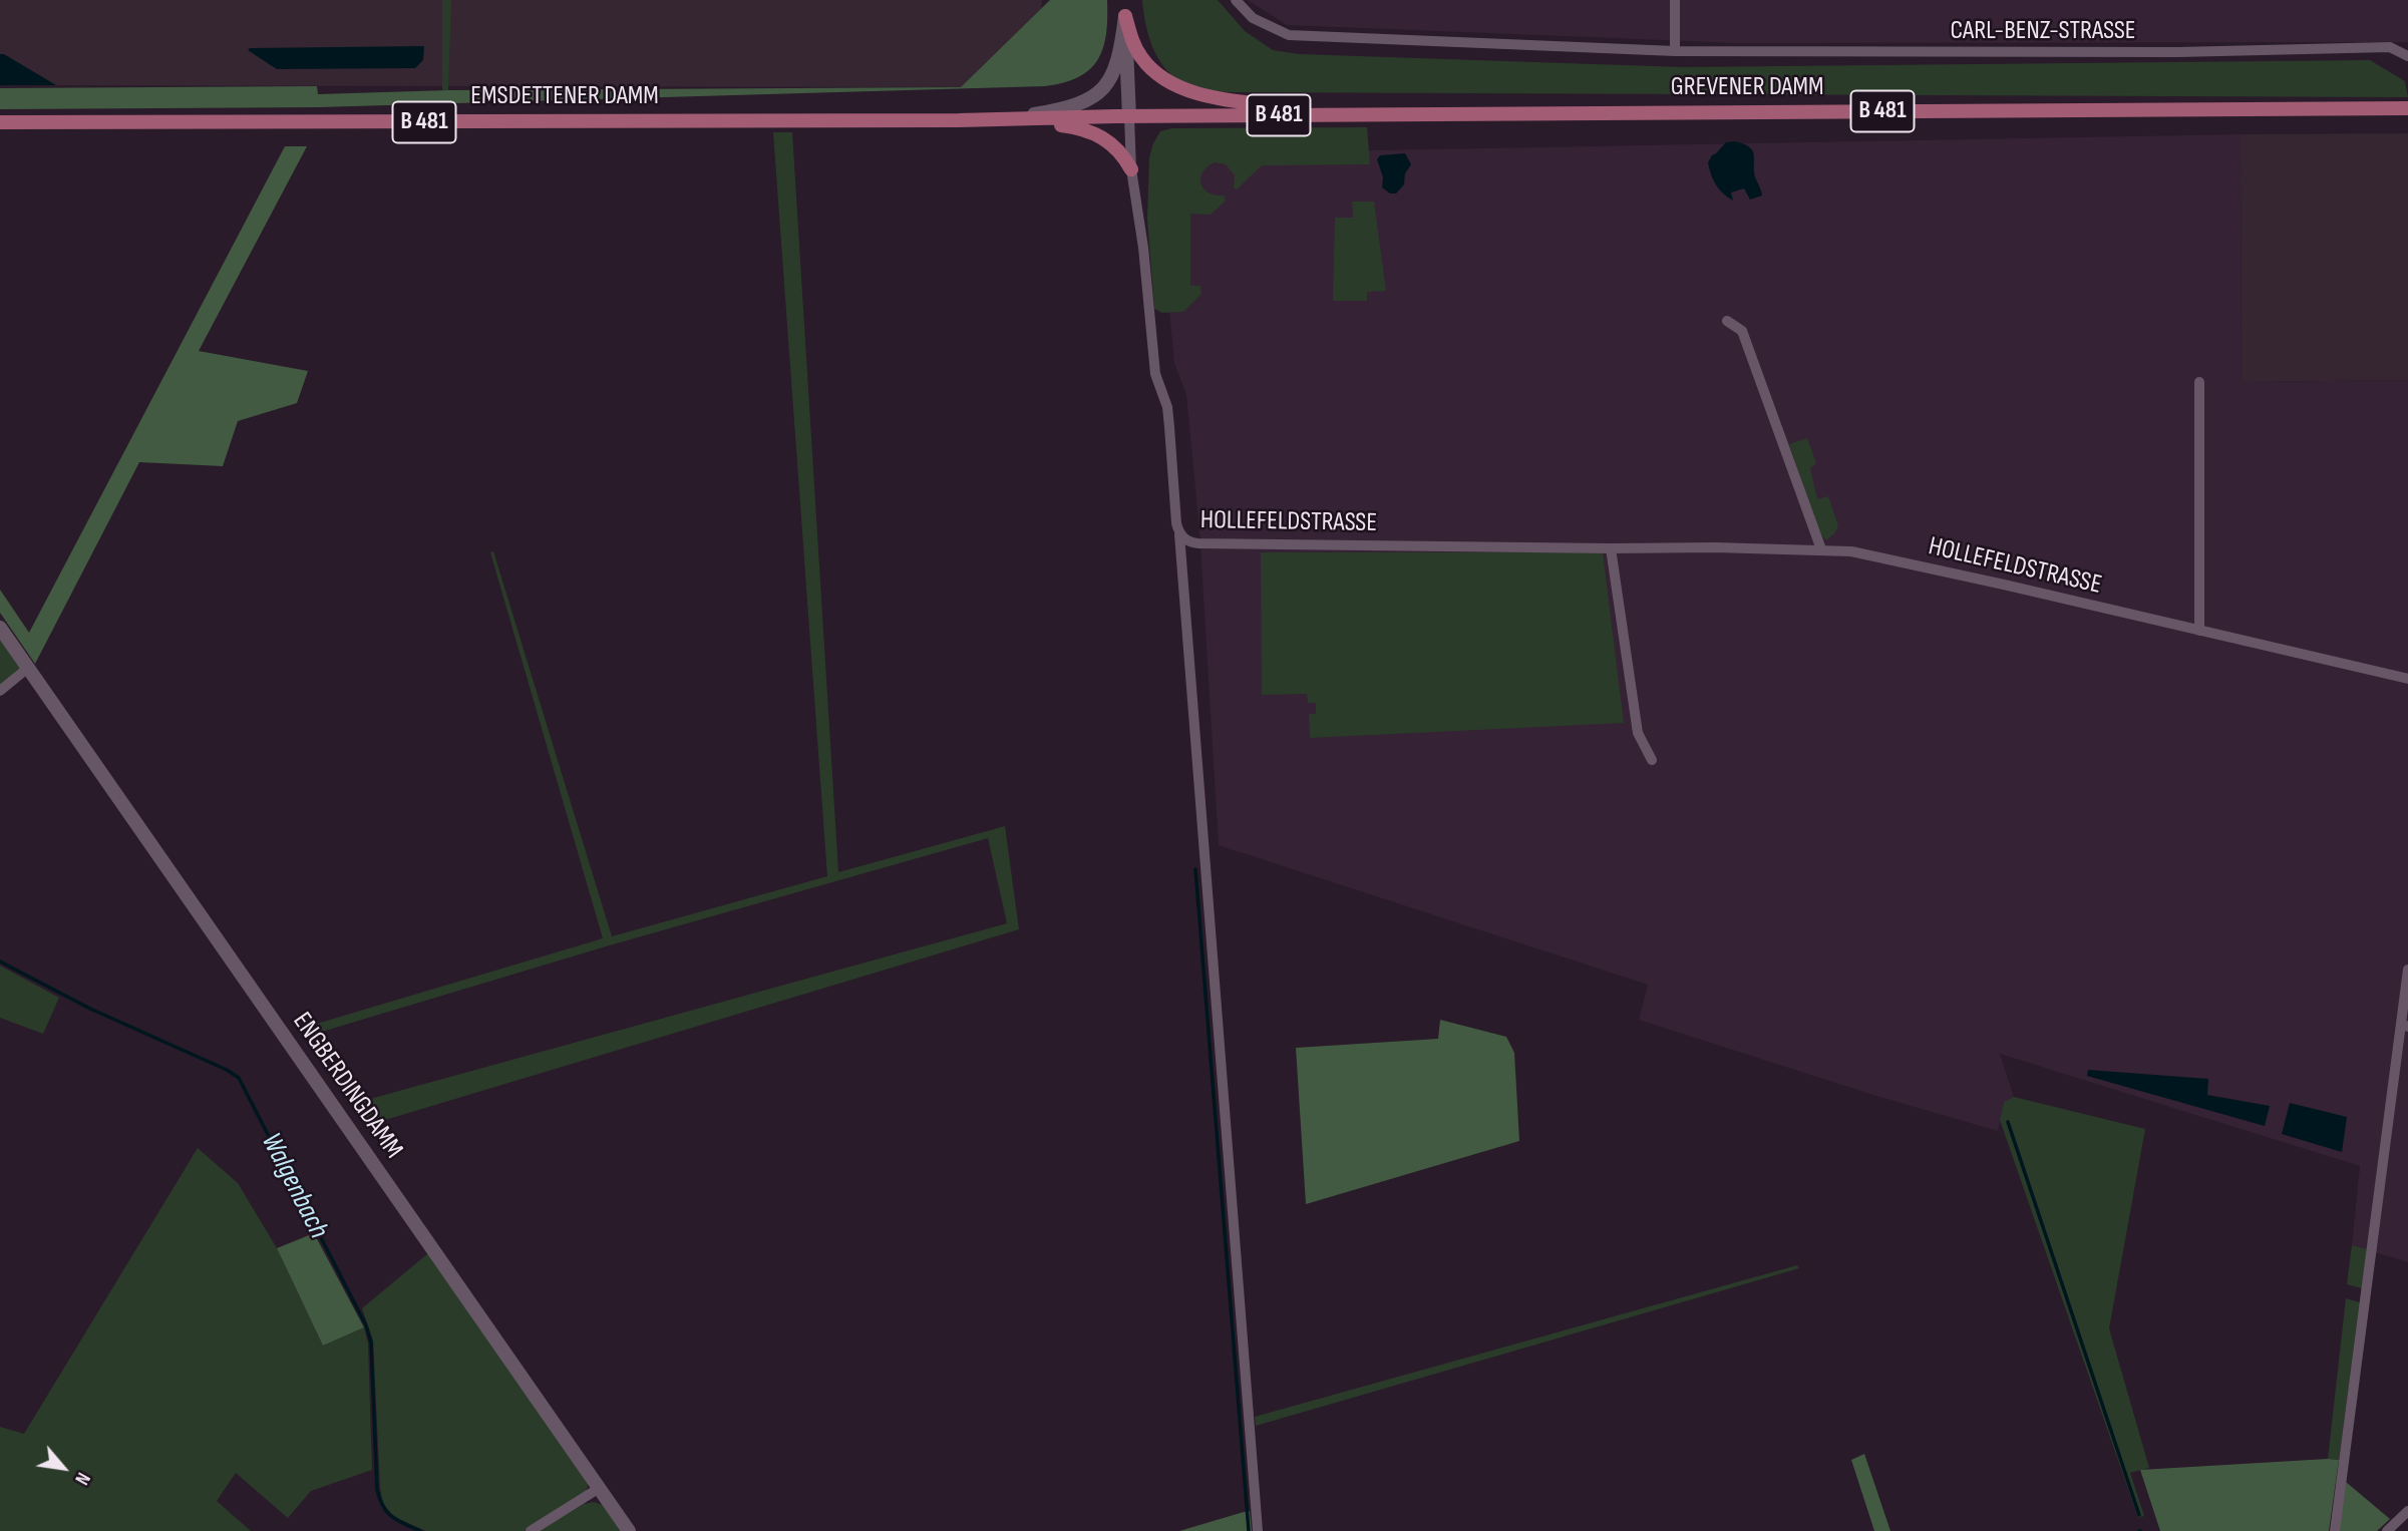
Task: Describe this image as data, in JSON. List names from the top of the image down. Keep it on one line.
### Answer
{"streets":{"main road":["GREVENER DAMM","EMSDETTENER DAMM","B 481"],"street":["CARL-BENZ-STRASSE","HOLLEFELDSTRASSE","ENGBERDINGDAMM"]},"crossings":[["GREVENER DAMM","EMSDETTENER DAMM"],["GREVENER DAMM","HOLLEFELDSTRASSE"],["EMSDETTENER DAMM","HOLLEFELDSTRASSE"]],"water":["Walgenbach"],"north":"bottom right"}
